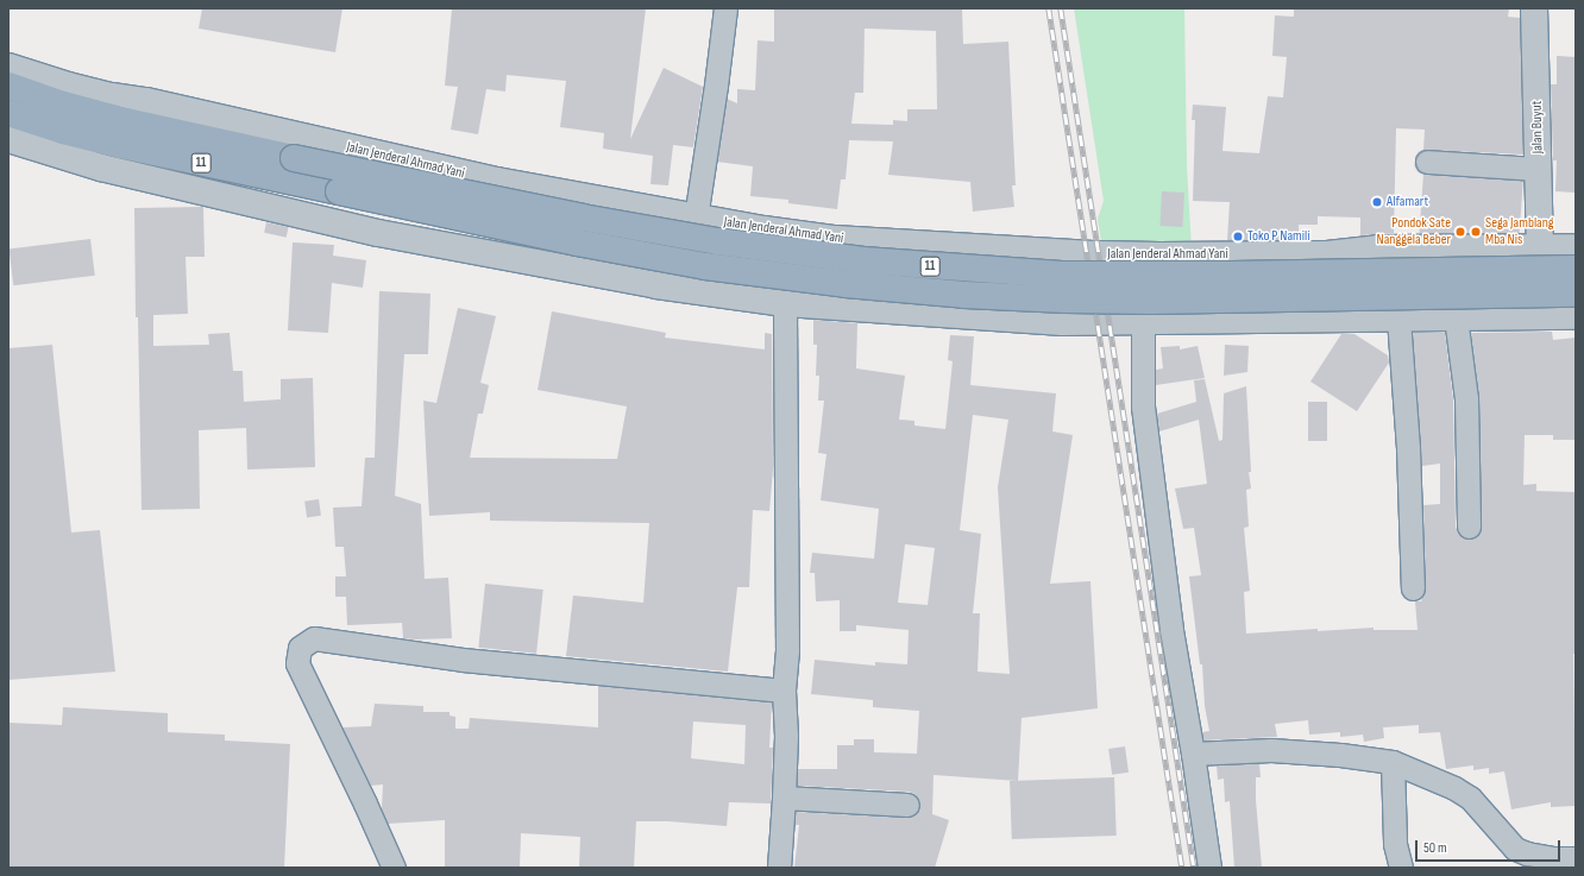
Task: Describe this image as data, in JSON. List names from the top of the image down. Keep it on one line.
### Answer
{"streets":{"highway":["Jalan Jenderal Ahmad Yani","11"],"street":["Jalan Buyut"]},"crossings":[["Jalan Buyut","Jalan Jenderal Ahmad Yani"]],"places":["Alfamart","Pondok Sate Nanggela Beber","Sega Jamblang Mba Nis","Toko P Namili"],"scale_bar":"50 m"}
